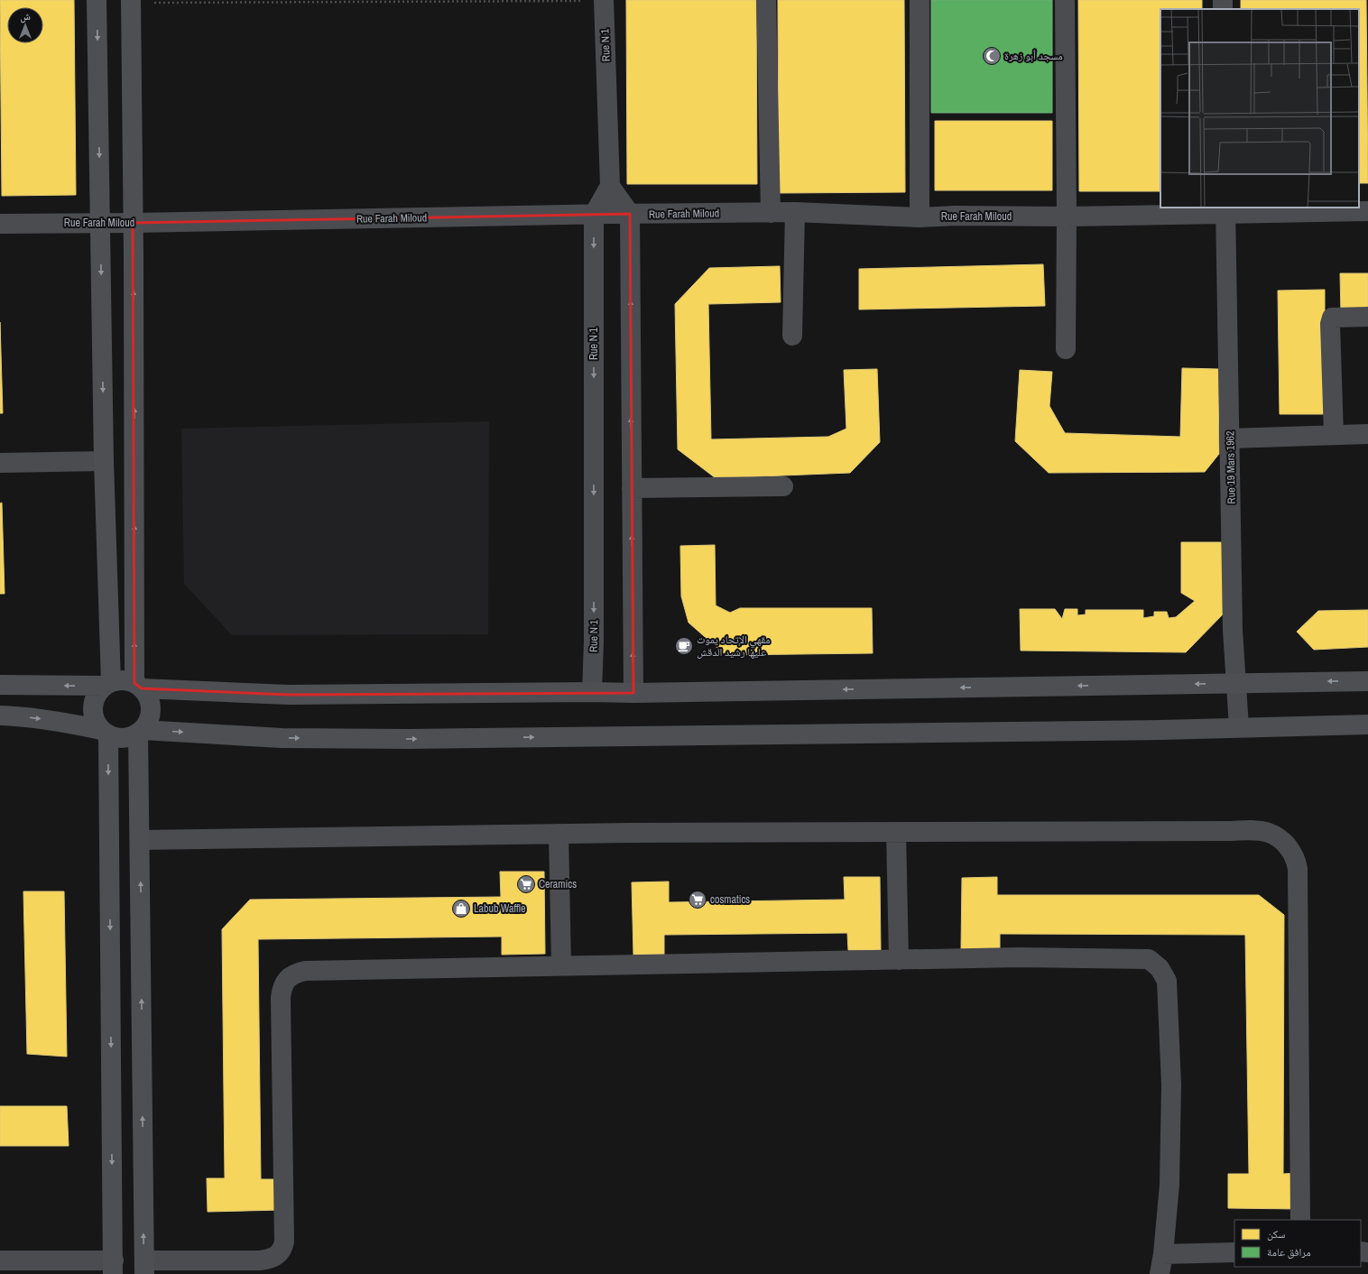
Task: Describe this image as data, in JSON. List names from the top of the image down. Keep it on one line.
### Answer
{"streets":{"street":["Rue N 1","Rue Farah Miloud","Rue 19 Mars 1962"]},"crossings":[["Rue N 1","Rue Farah Miloud"],["Rue Farah Miloud","Rue 19 Mars 1962"]],"places":{"mosque":["مسجد أبو زهرة"],"cafe":["مقهي الإتحاد يموت عليها رشيد الدقش"],"supermarket":["Ceramics","cosmatics"],"shop":["Labub Waffle"]},"legend":["سكن","مرافق عامة"],"north":"top"}
